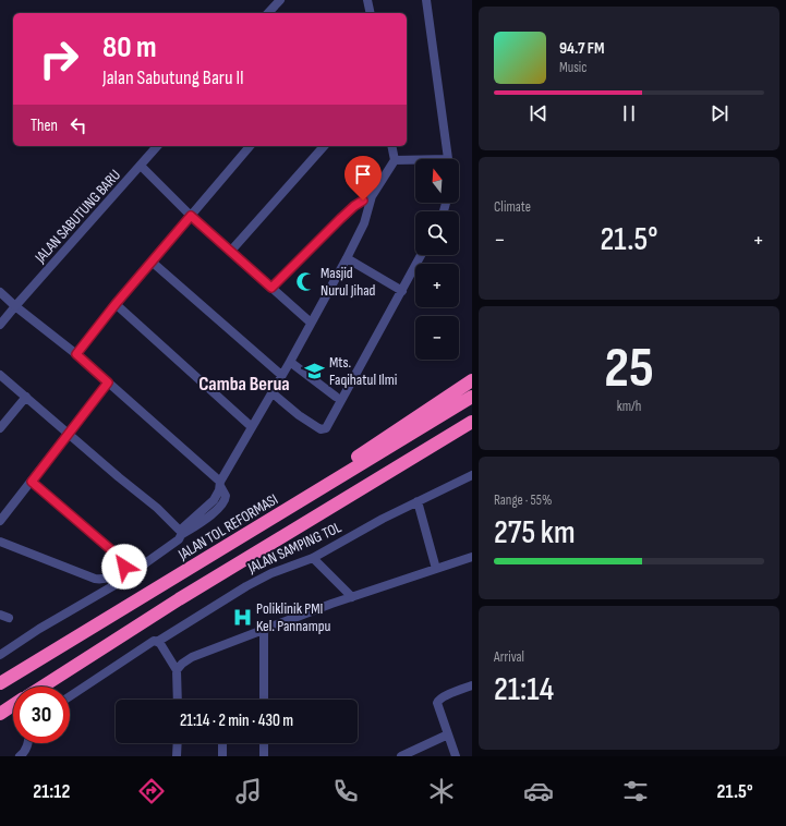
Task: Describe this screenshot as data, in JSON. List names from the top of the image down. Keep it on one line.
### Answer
{"streets":{"highway":["JALAN TOL REFORMASI"],"street":["JALAN SABUTUNG BARU","JALAN SAMPING TOL"]},"districts":["Camba Berua"],"places":{"mosque":["Masjid Nurul Jihad"],"school or university":["Mts. Faqihatul Ilmi"],"hospital":["Poliklinik PMI Kel. Pannampu"]},"north":"top","page":{"turn":["80 m","Jalan Sabutung Baru II"],"song":["94.7 FM","Music"],"then":"Then","tile":["Climate",["25","km/h"],["Range · 55%","275 km"],["Arrival","21:14"]],"map_buttons":["+","−"],"heat":["−","21.5°","+"],"limit":"30","trip":"21:14 · 2 min · 430 m","tabs":["21:12","21.5°"]}}
